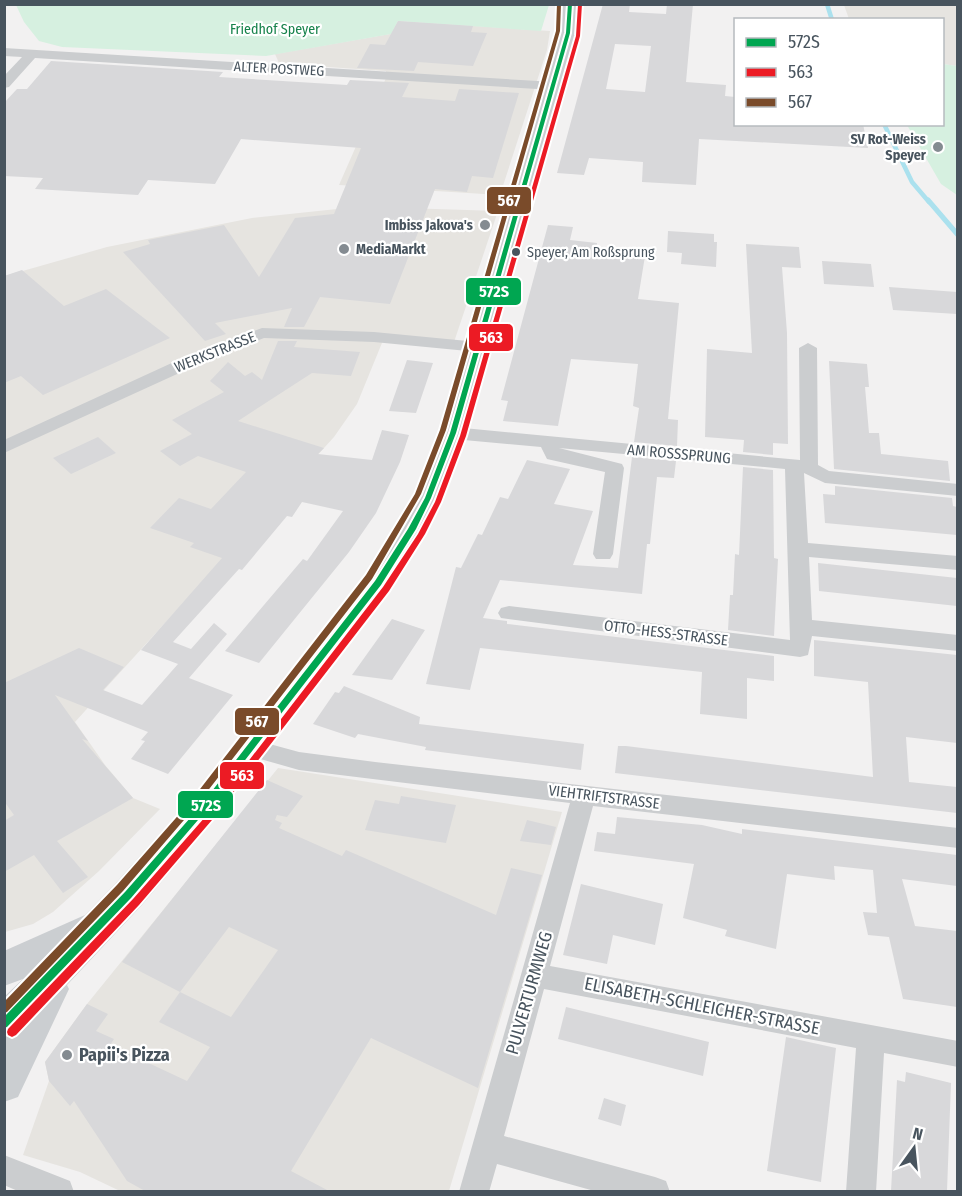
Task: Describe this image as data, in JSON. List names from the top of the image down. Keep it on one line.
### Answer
{"streets":{"street":["ALTER POSTWEG","WERKSTRASSE","AM ROSSSPRUNG","OTTO-HESS-STRASSE","VIEHTRIFTSTRASSE","PULVERTURMWEG","ELISABETH-SCHLEICHER-STRASSE"]},"crossings":[["AM ROSSSPRUNG","OTTO-HESS-STRASSE"],["VIEHTRIFTSTRASSE","PULVERTURMWEG"],["PULVERTURMWEG","ELISABETH-SCHLEICHER-STRASSE"]],"parks":["Friedhof Speyer"],"places":["SV Rot-Weiss Speyer","Imbiss Jakova's","MediaMarkt","Speyer, Am Roßsprung","Papii's Pizza"],"lines":["transit line 572S","transit line 567","transit line 563"],"legend":["572S","563","567"],"north":"top"}
